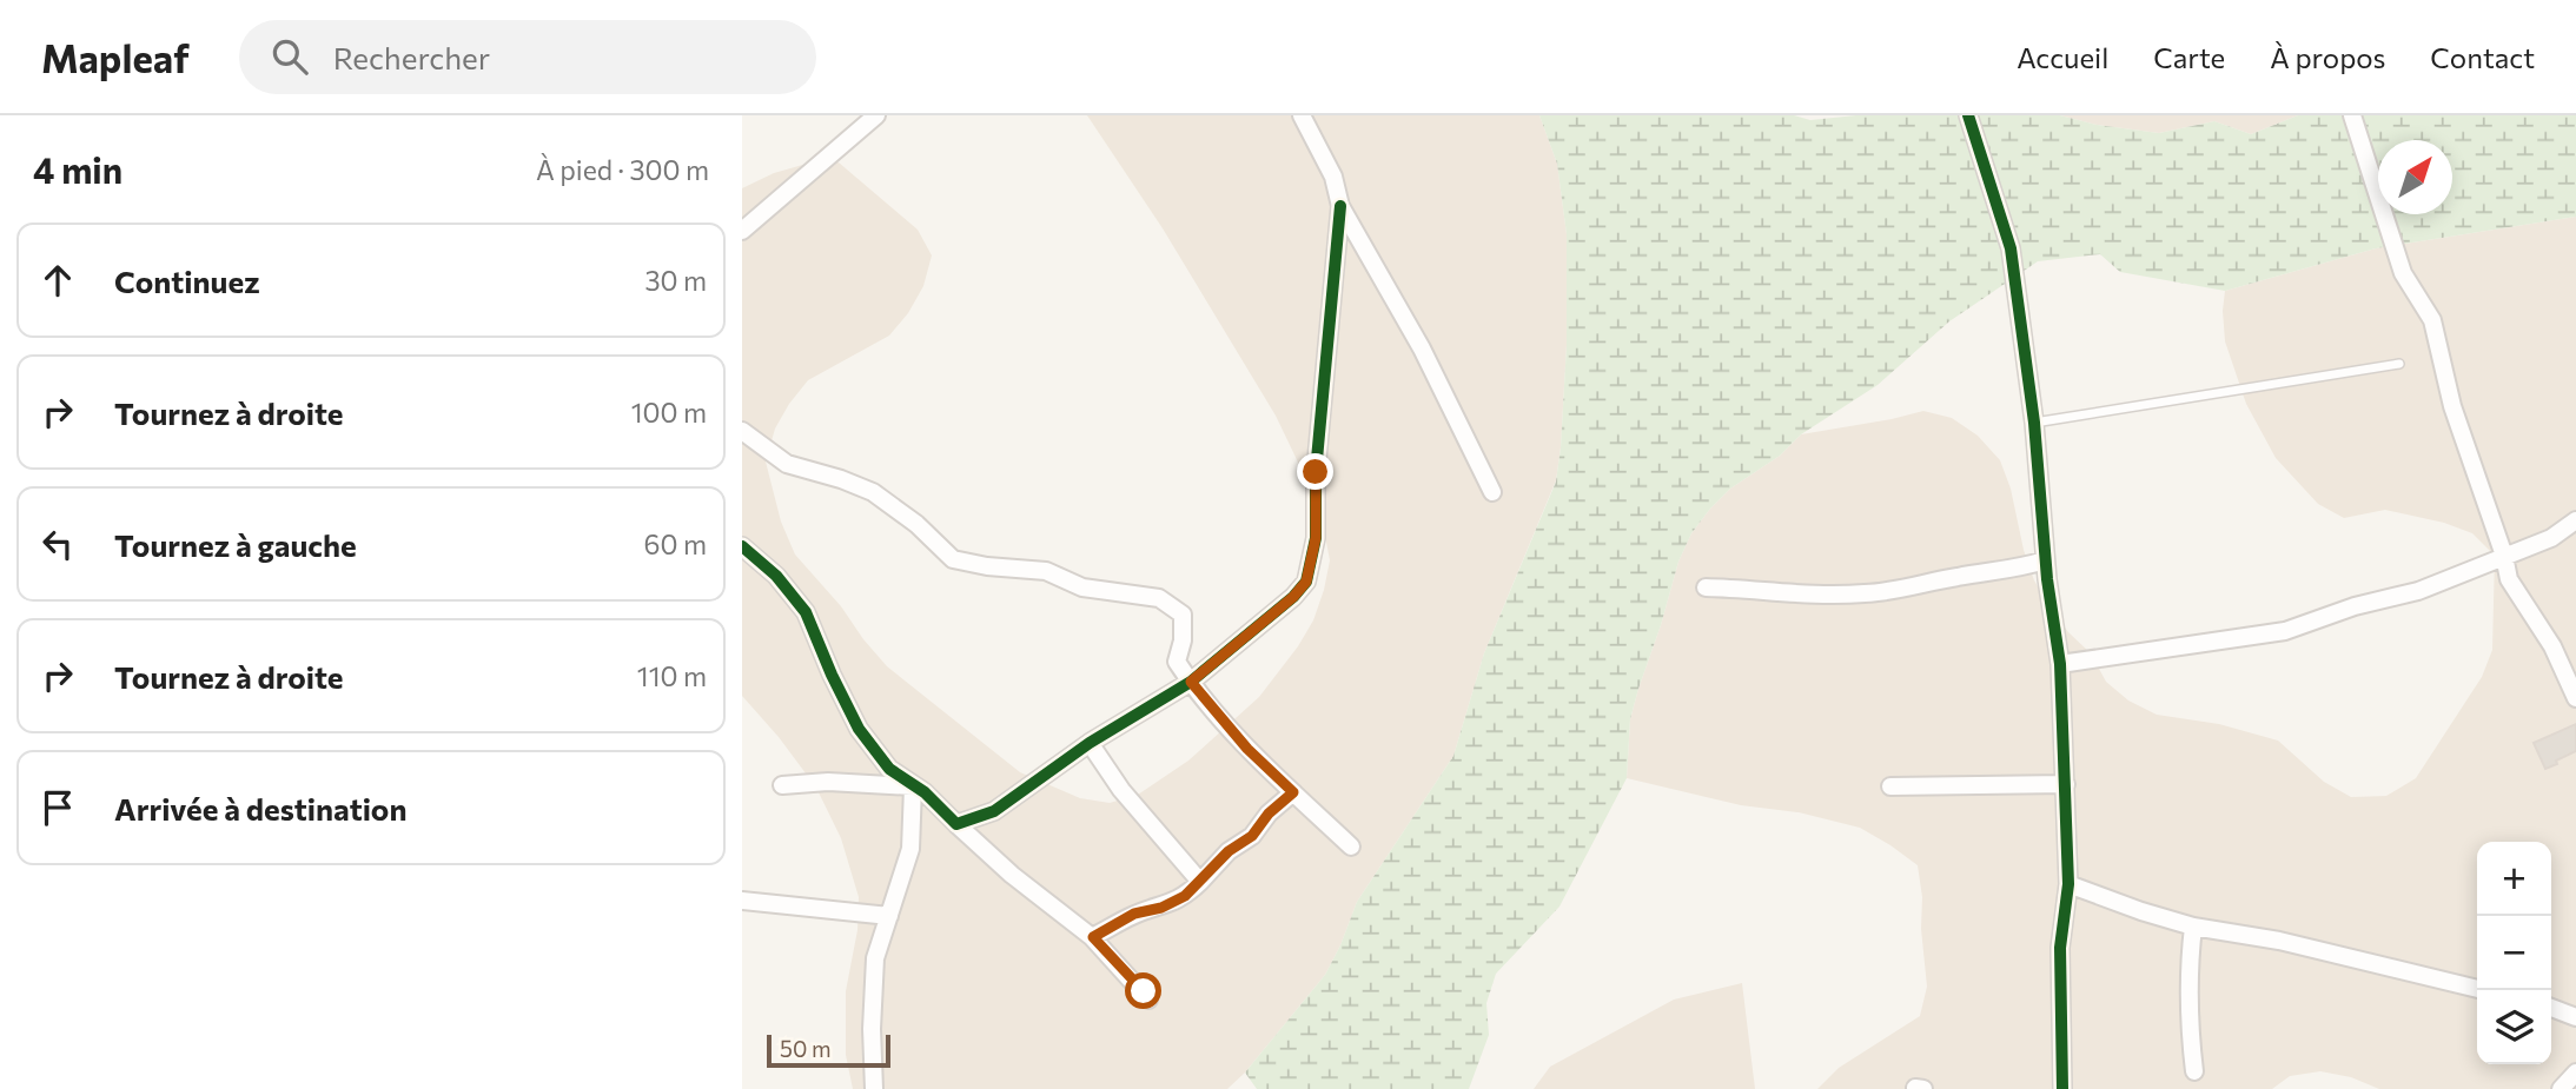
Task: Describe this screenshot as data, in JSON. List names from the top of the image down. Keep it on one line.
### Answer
{"scale_bar":"50 m","north":"top right","page":{"header":"Mapleaf","search":"Rechercher","nav":["Accueil","Carte","À propos","Contact"],"heading":["4 min","À pied · 300 m"],"list":[["Continuez","30 m"],["Tournez à droite","100 m"],["Tournez à gauche","60 m"],["Tournez à droite","110 m"],"Arrivée à destination"],"map_buttons":["+","−"],"scale":"50 m"}}
